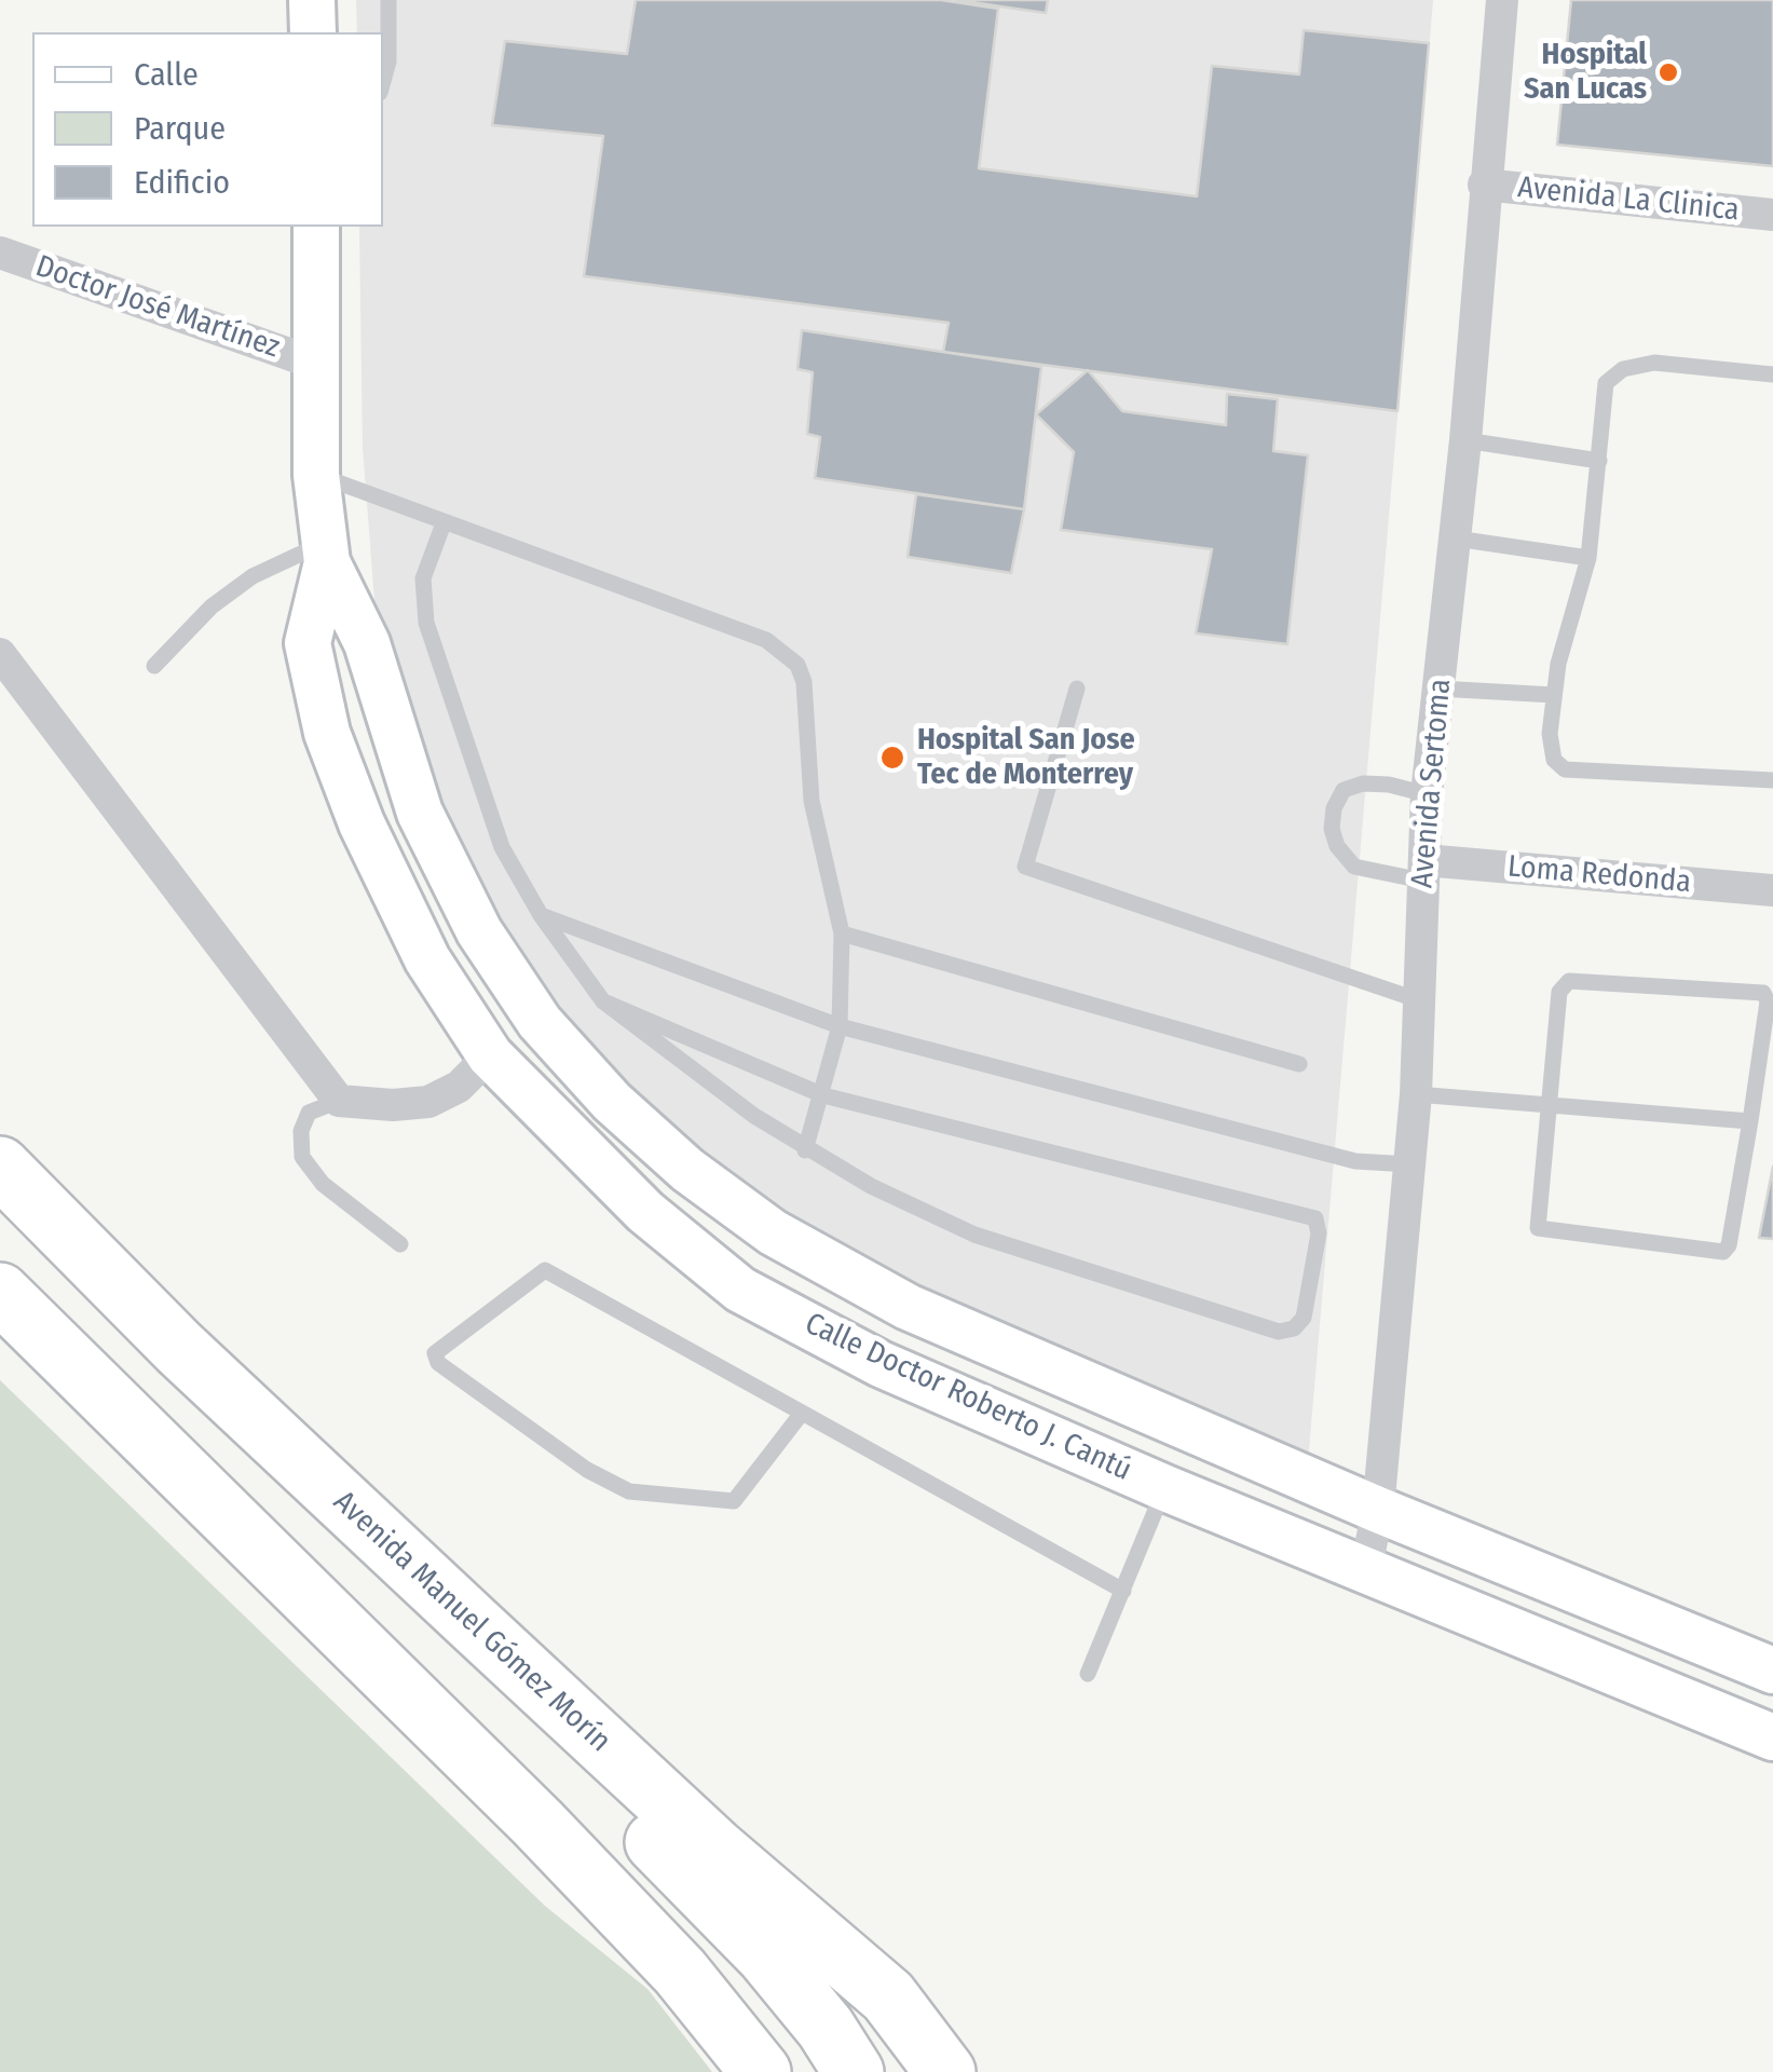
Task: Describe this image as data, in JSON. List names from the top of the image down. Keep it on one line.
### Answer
{"streets":{"highway":["Avenida Manuel Gómez Morín"],"street":["Avenida La Clinica","Doctor José Martínez","Avenida Sertoma","Loma Redonda","Calle Doctor Roberto J. Cantú"]},"crossings":[["Avenida La Clinica","Avenida Sertoma"],["Doctor José Martínez","Calle Doctor Roberto J. Cantú"],["Avenida Sertoma","Loma Redonda"],["Avenida Sertoma","Calle Doctor Roberto J. Cantú"]],"places":["Hospital San Lucas","Hospital San Jose Tec de Monterrey"],"legend":["Calle","Parque","Edificio"]}
